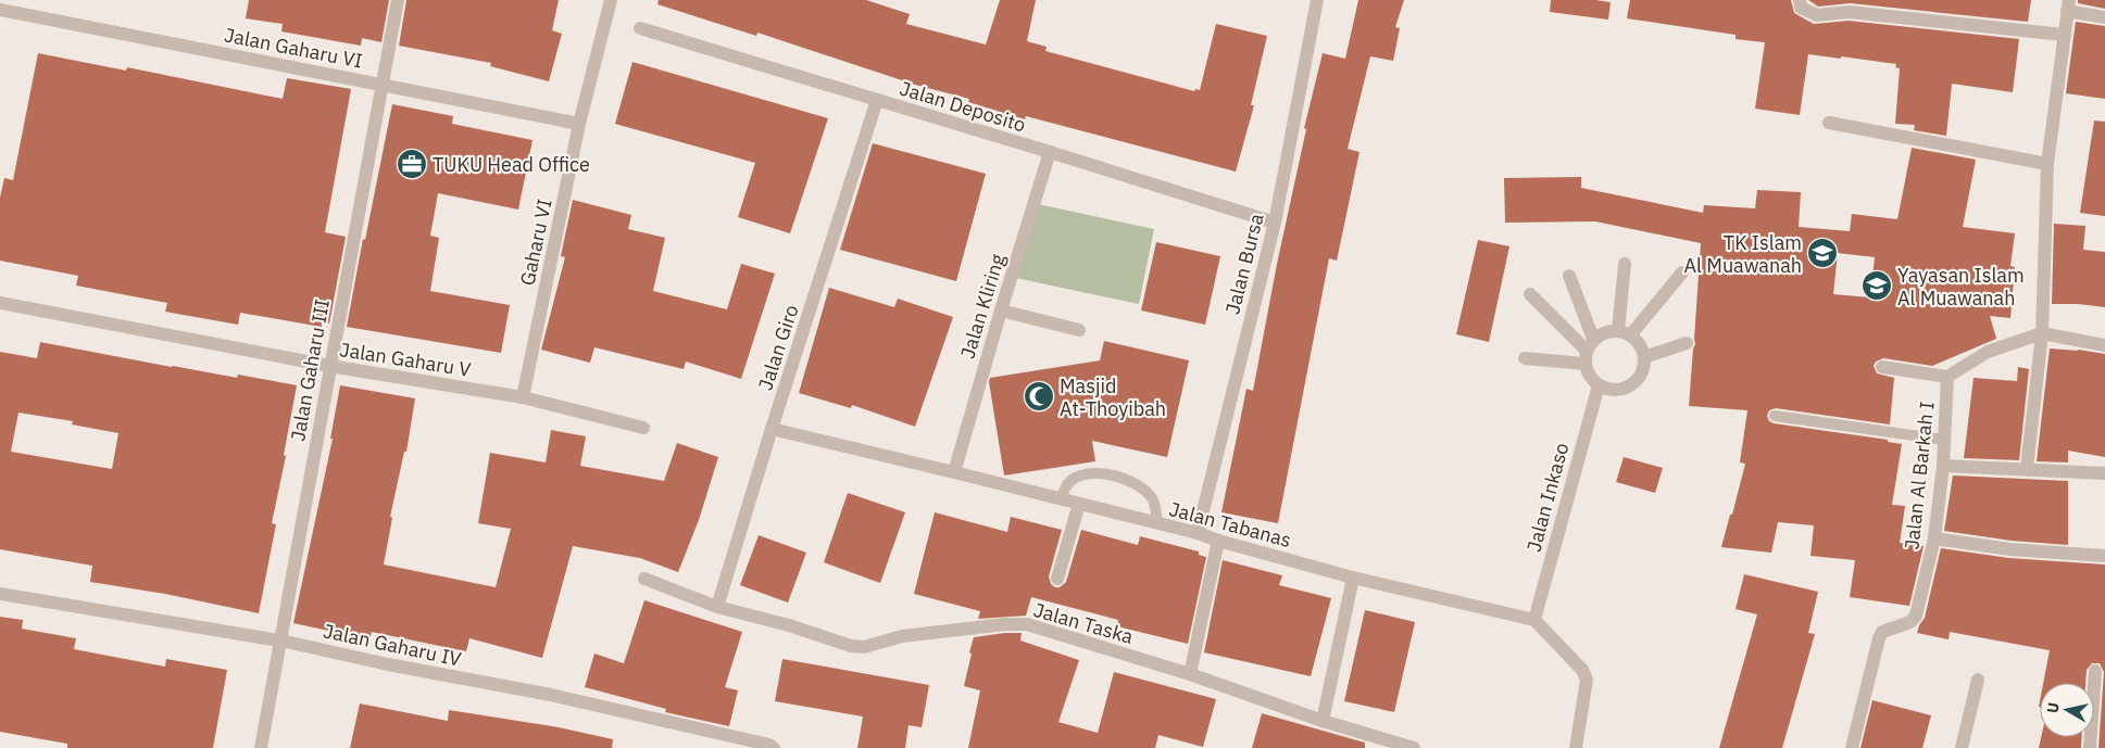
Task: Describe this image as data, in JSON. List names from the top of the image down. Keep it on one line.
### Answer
{"streets":{"street":["Jalan Gaharu VI","Jalan Deposito","Gaharu VI","Jalan Bursa","Jalan Kliring","Jalan Giro","Jalan Gaharu V","Jalan Gaharu III","Jalan Al Barkah I","Jalan Inkaso","Jalan Tabanas","Jalan Taska","Jalan Gaharu IV"]},"crossings":[["Jalan Gaharu VI","Gaharu VI"],["Jalan Gaharu VI","Jalan Gaharu III"],["Jalan Deposito","Jalan Bursa"],["Jalan Deposito","Jalan Kliring"],["Jalan Deposito","Jalan Giro"],["Gaharu VI","Jalan Gaharu V"],["Jalan Bursa","Jalan Tabanas"],["Jalan Kliring","Jalan Tabanas"],["Jalan Giro","Jalan Tabanas"],["Jalan Giro","Jalan Taska"],["Jalan Gaharu V","Jalan Gaharu III"],["Jalan Gaharu III","Jalan Gaharu IV"],["Jalan Inkaso","Jalan Tabanas"]],"places":{"office":["TUKU Head Office"],"school or university":["TK Islam Al Muawanah","Yayasan Islam Al Muawanah"],"mosque":["Masjid At-Thoyibah"]},"north":"left"}
